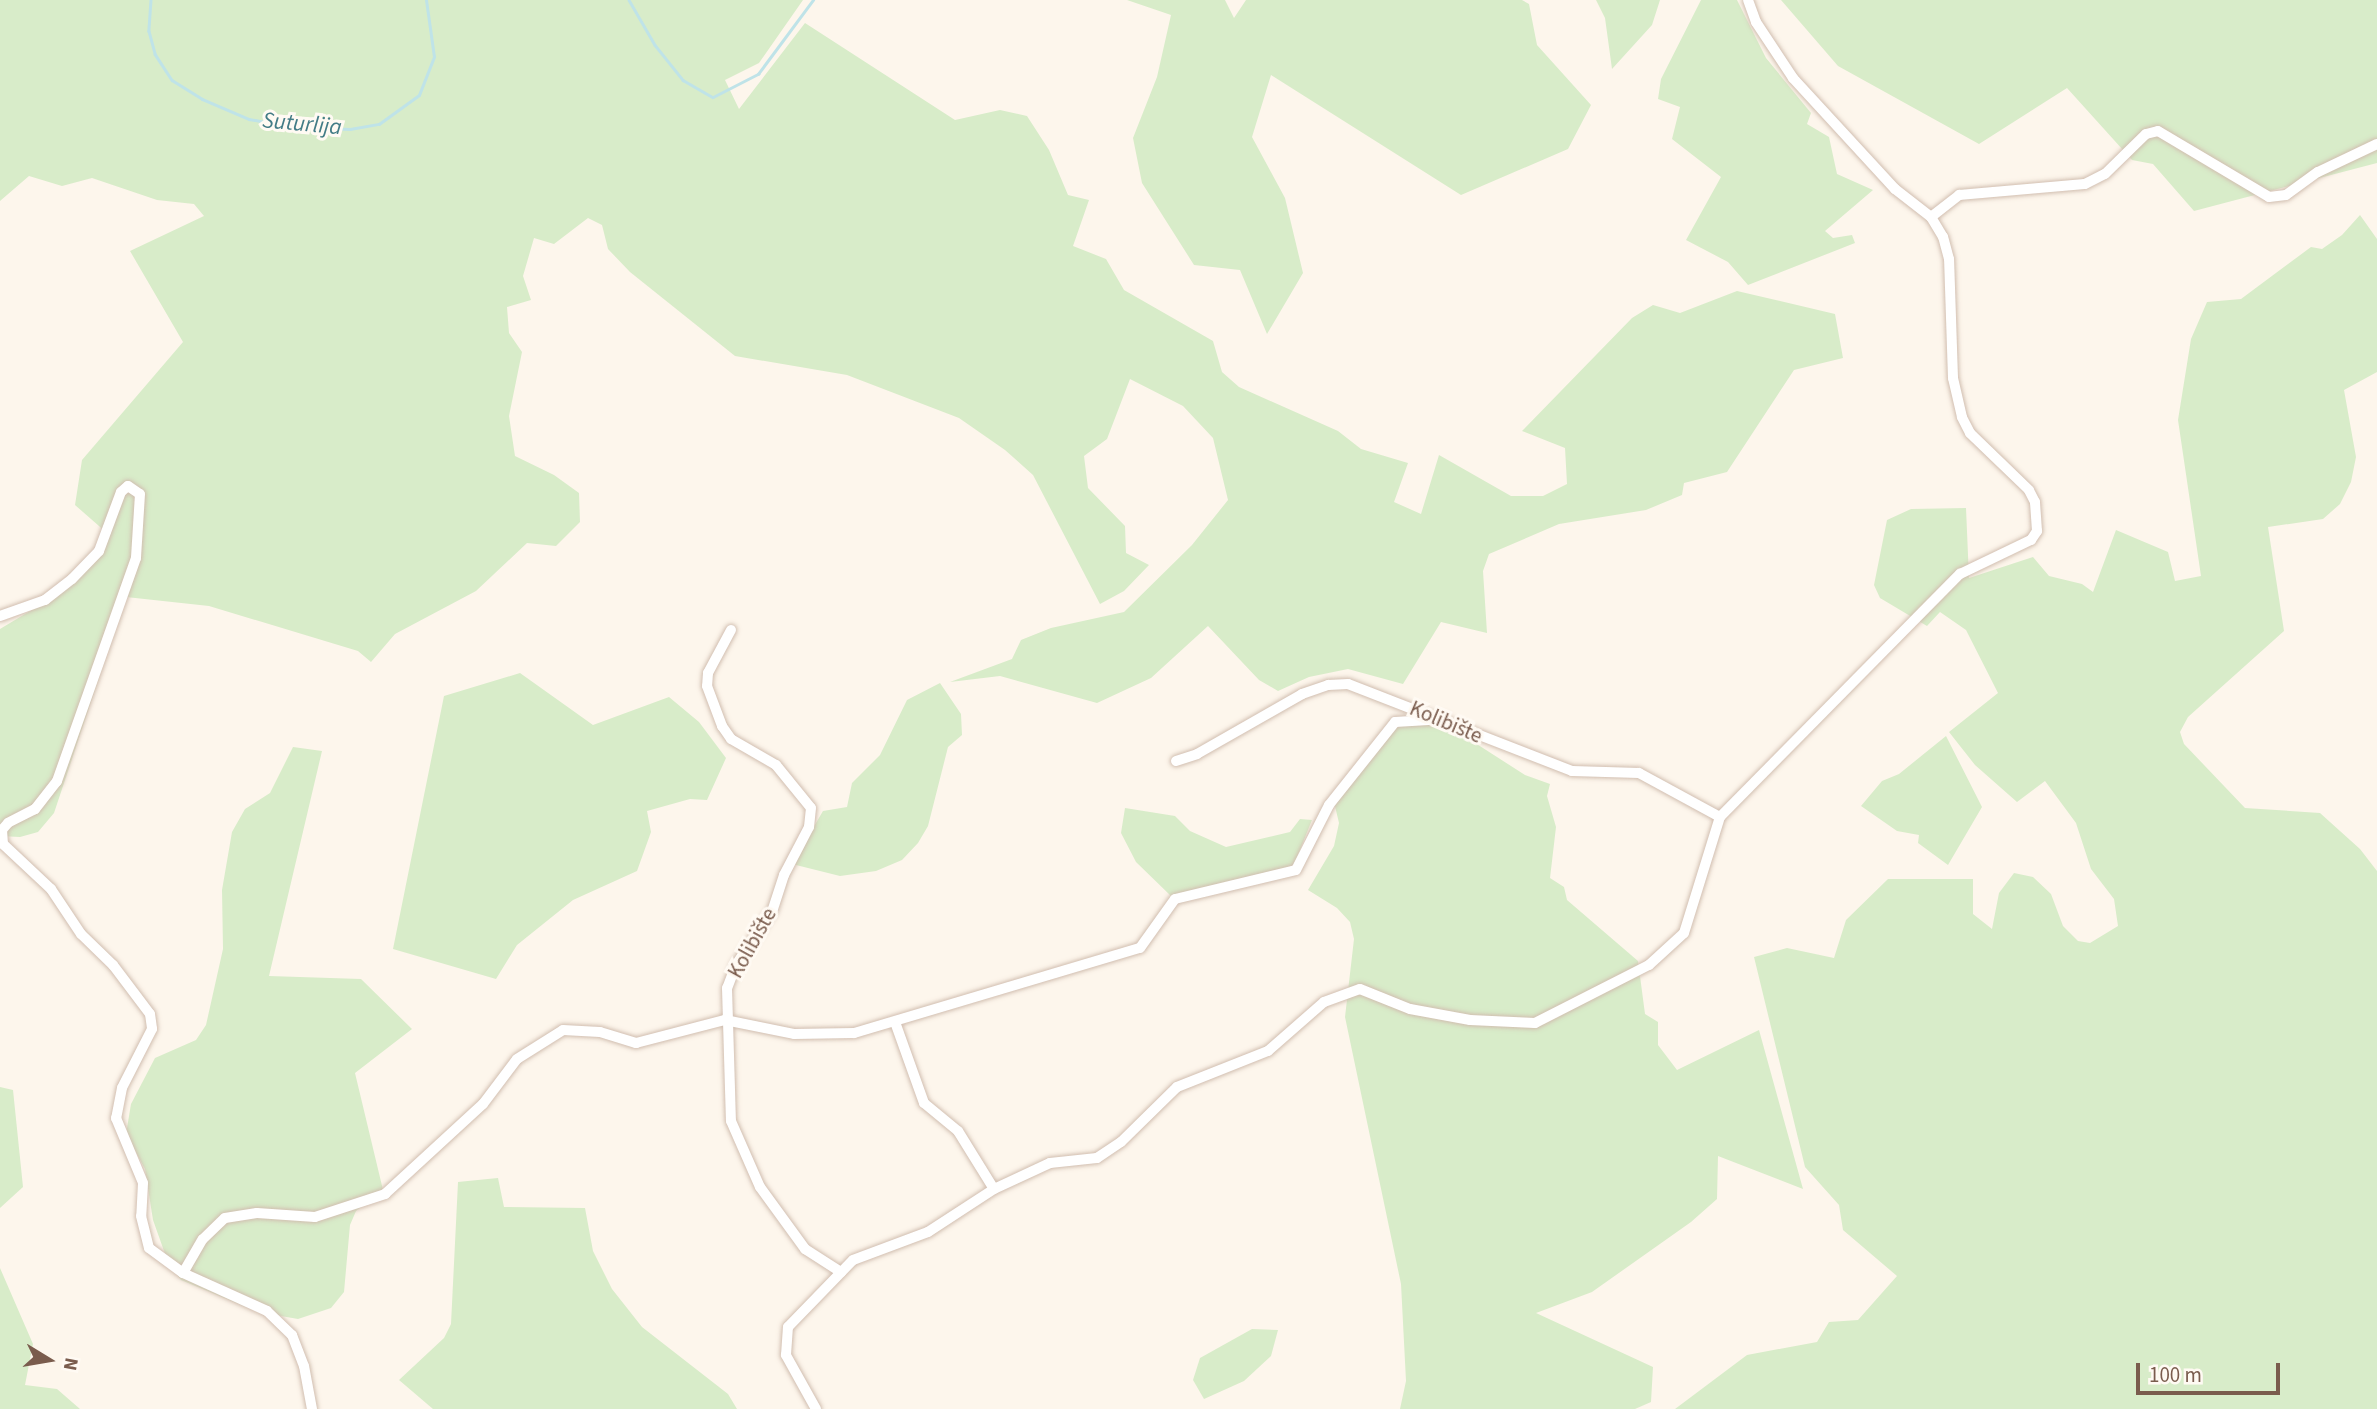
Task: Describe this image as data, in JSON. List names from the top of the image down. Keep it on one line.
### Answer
{"streets":{"street":["Kolibište"]},"water":["Suturlija"],"scale_bar":"100 m","north":"right"}
